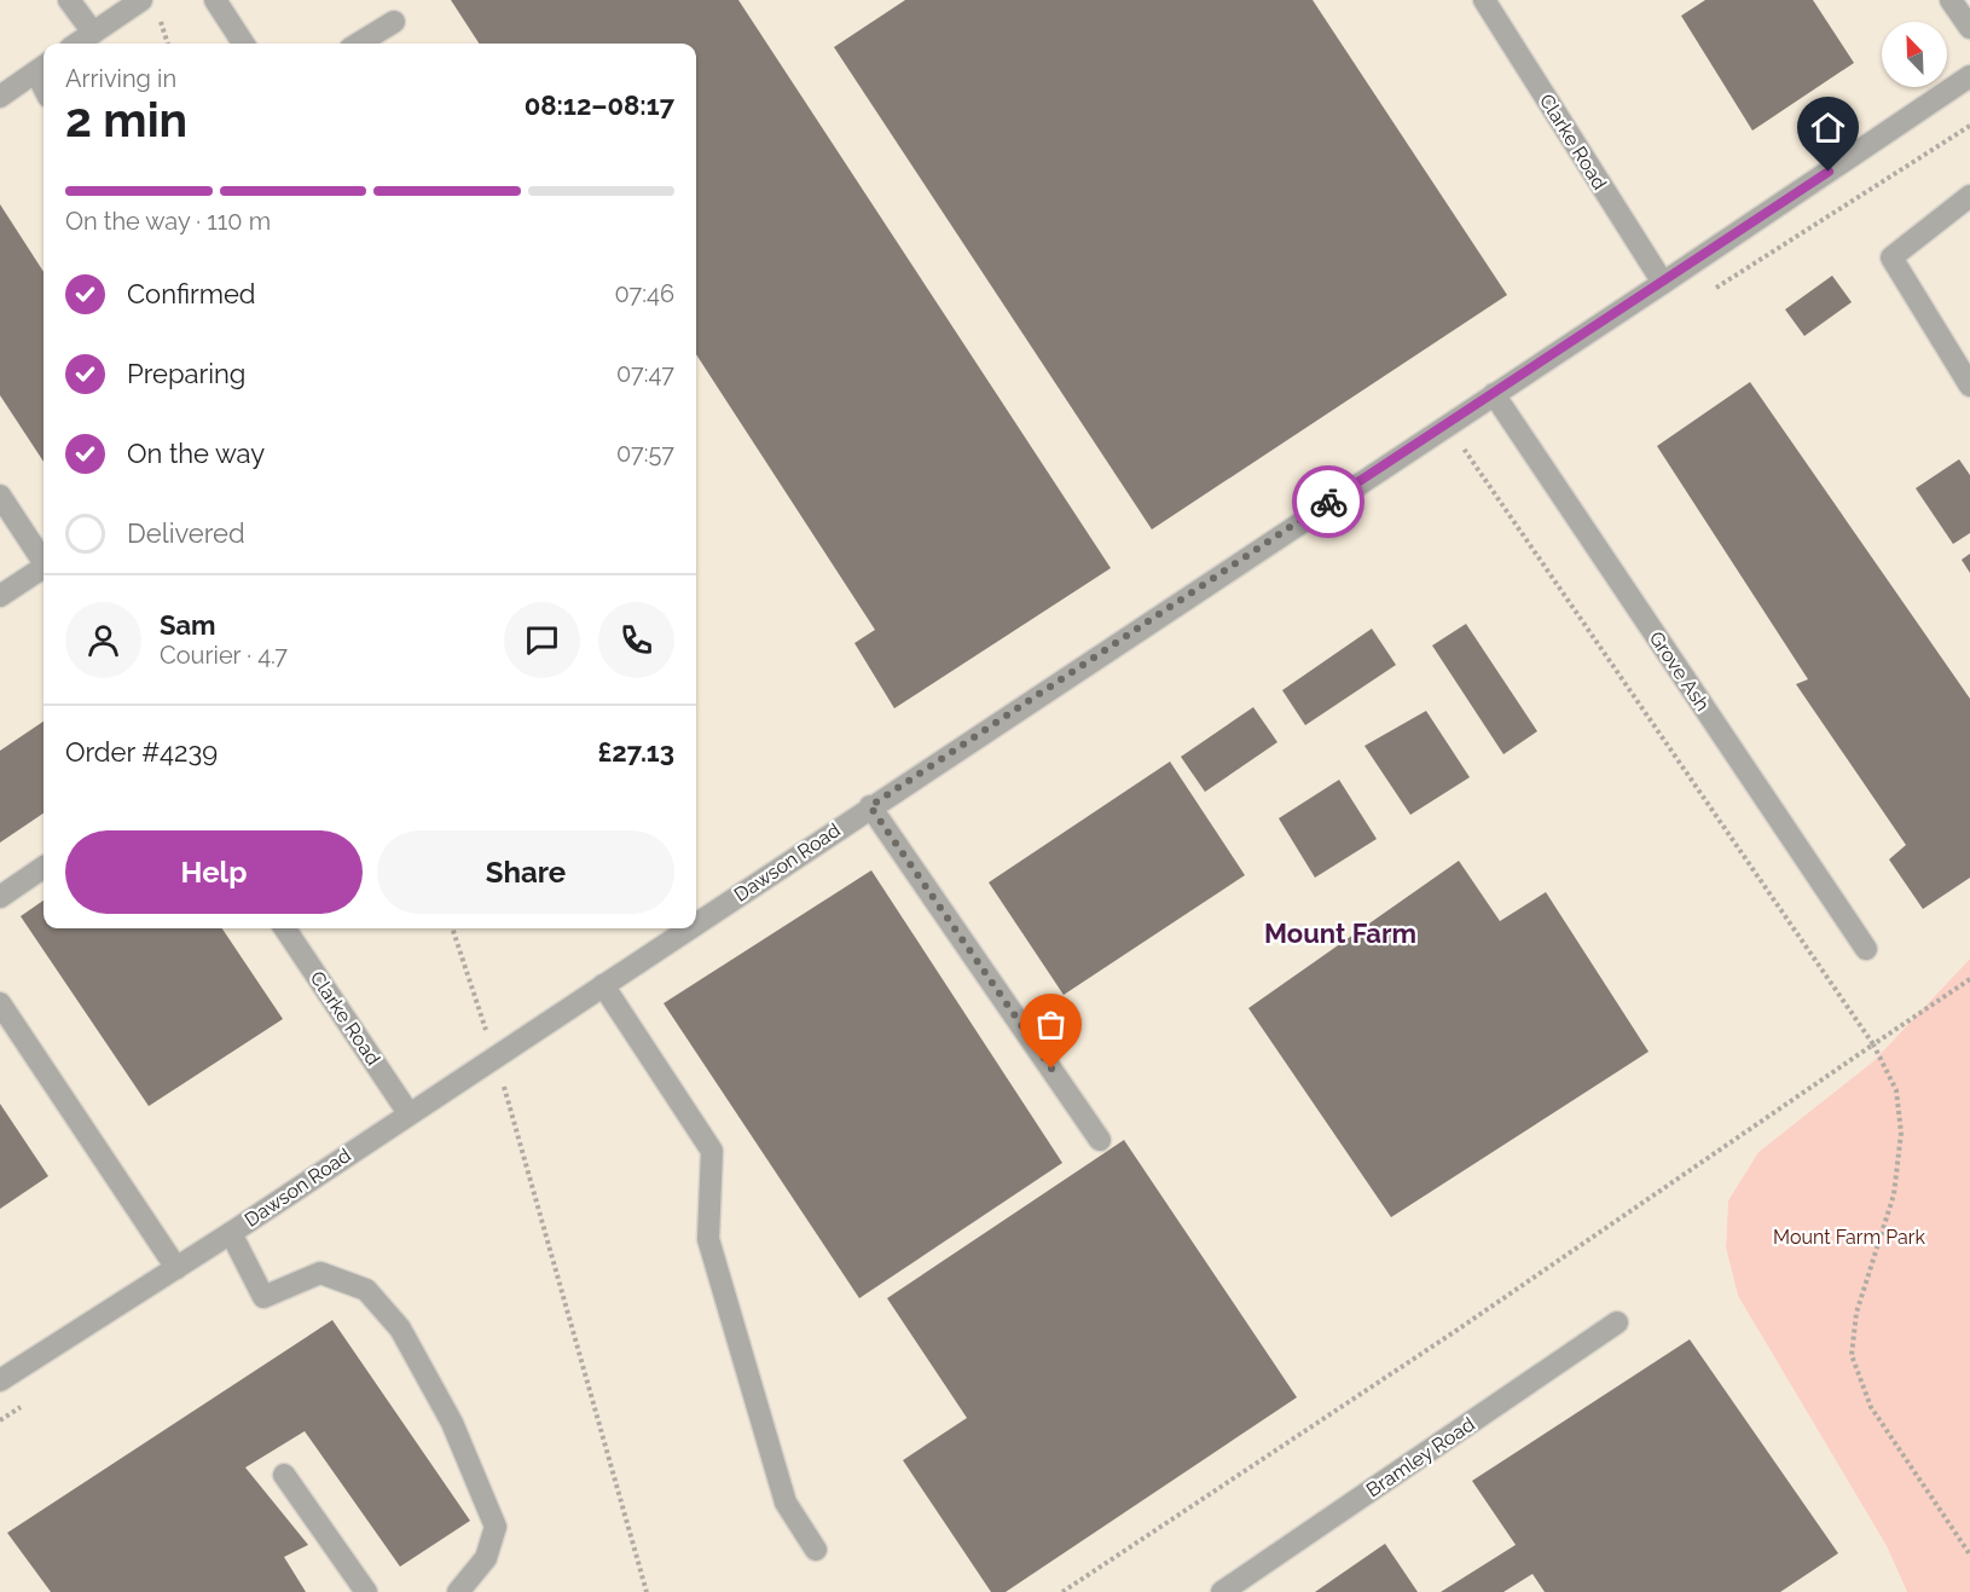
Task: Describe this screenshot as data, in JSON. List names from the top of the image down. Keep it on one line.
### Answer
{"streets":{"street":["Clarke Road","Grove Ash","Dawson Road","Bramley Road"]},"crossings":[["Clarke Road","Dawson Road"],["Grove Ash","Dawson Road"]],"districts":["Mount Farm"],"parks":["Mount Farm Park"],"north":"top left","page":{"heading":["2 min","Arriving in","08:12–08:17"],"panel":["Sam","Courier · 4.7","Order #4239","£27.13"],"bar":"On the way · 110 m","list":[["Confirmed","07:46"],["Preparing","07:47"],["On the way","07:57"],"Delivered"],"buttons":["Help","Share"]}}
